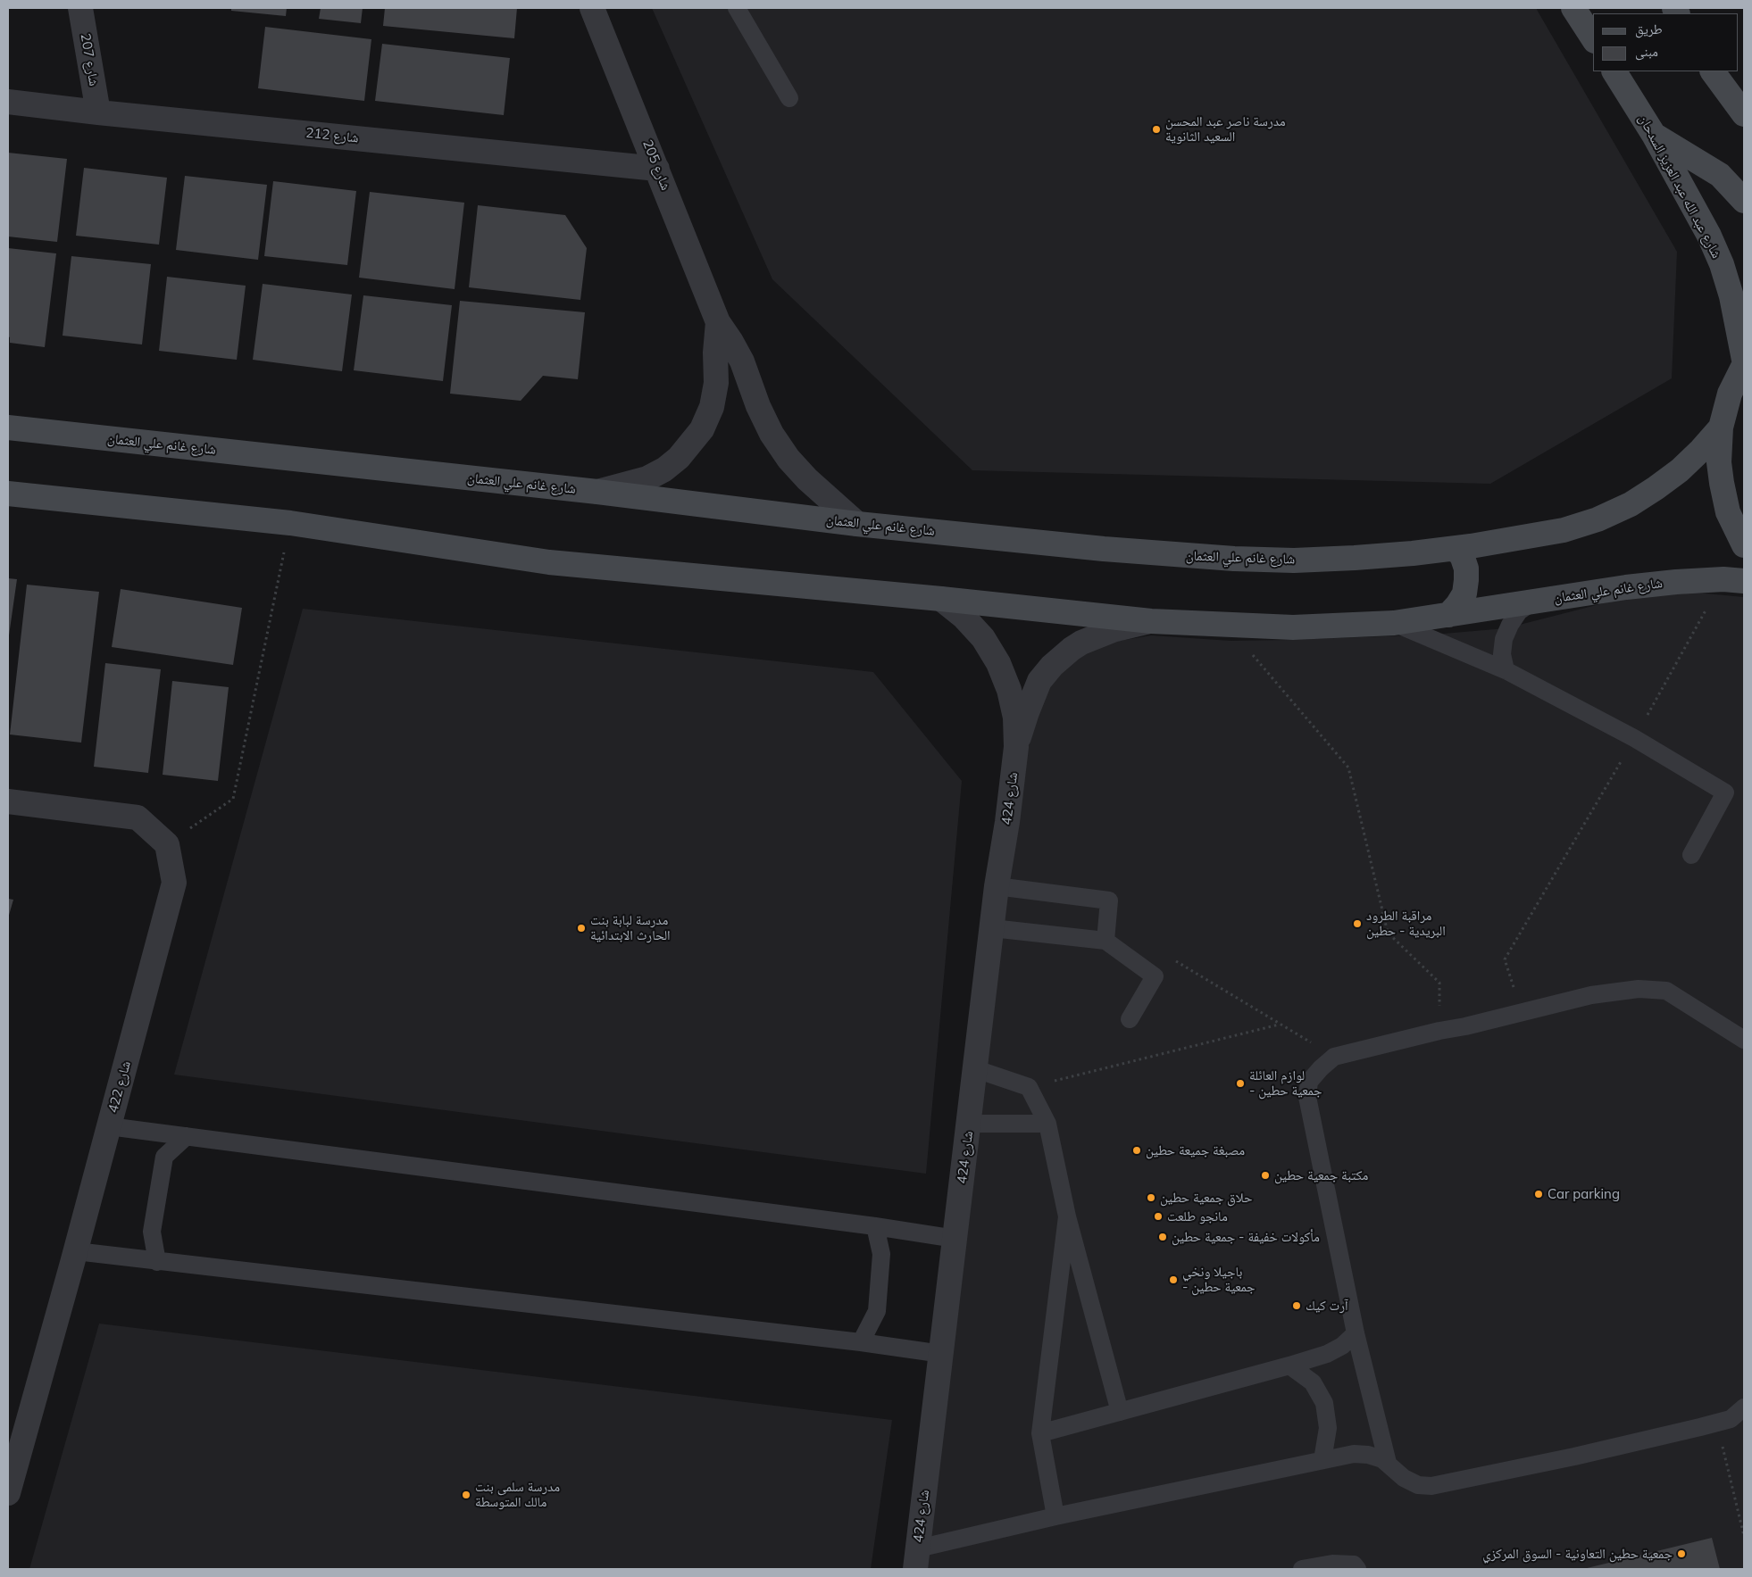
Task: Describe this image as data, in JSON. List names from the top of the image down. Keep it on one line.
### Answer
{"streets":{"street":["شارع 207","شارع 212","شارع 205","شارع عبد الله عبد العزيز السدحان","شارع غانم علي العثمان","شارع 424","شارع 422"]},"crossings":[["شارع 207","شارع 212"],["شارع 212","شارع 205"],["شارع 205","شارع غانم علي العثمان"],["شارع غانم علي العثمان","شارع 424"]],"places":["مدرسة ناصر عبد المحسن السعيد الثانوية","مراقبة الطرود البريدية - حطين","مدرسة لبابة بنت الحارث الابتدائية","لوازم العائلة - جمعية حطين","مصبغة جميعة حطين","مكتبة جمعية حطين","Car parking","حلاق جمعية حطين","مانجو طلعت","مأكولات خفيفة - جمعية حطين","باجيلا ونخي - جمعية حطين","آرت كيك","مدرسة سلمى بنت مالك المتوسطة","جمعية حطين التعاونية - السوق المركزي"],"legend":["طريق","مبنى"]}
